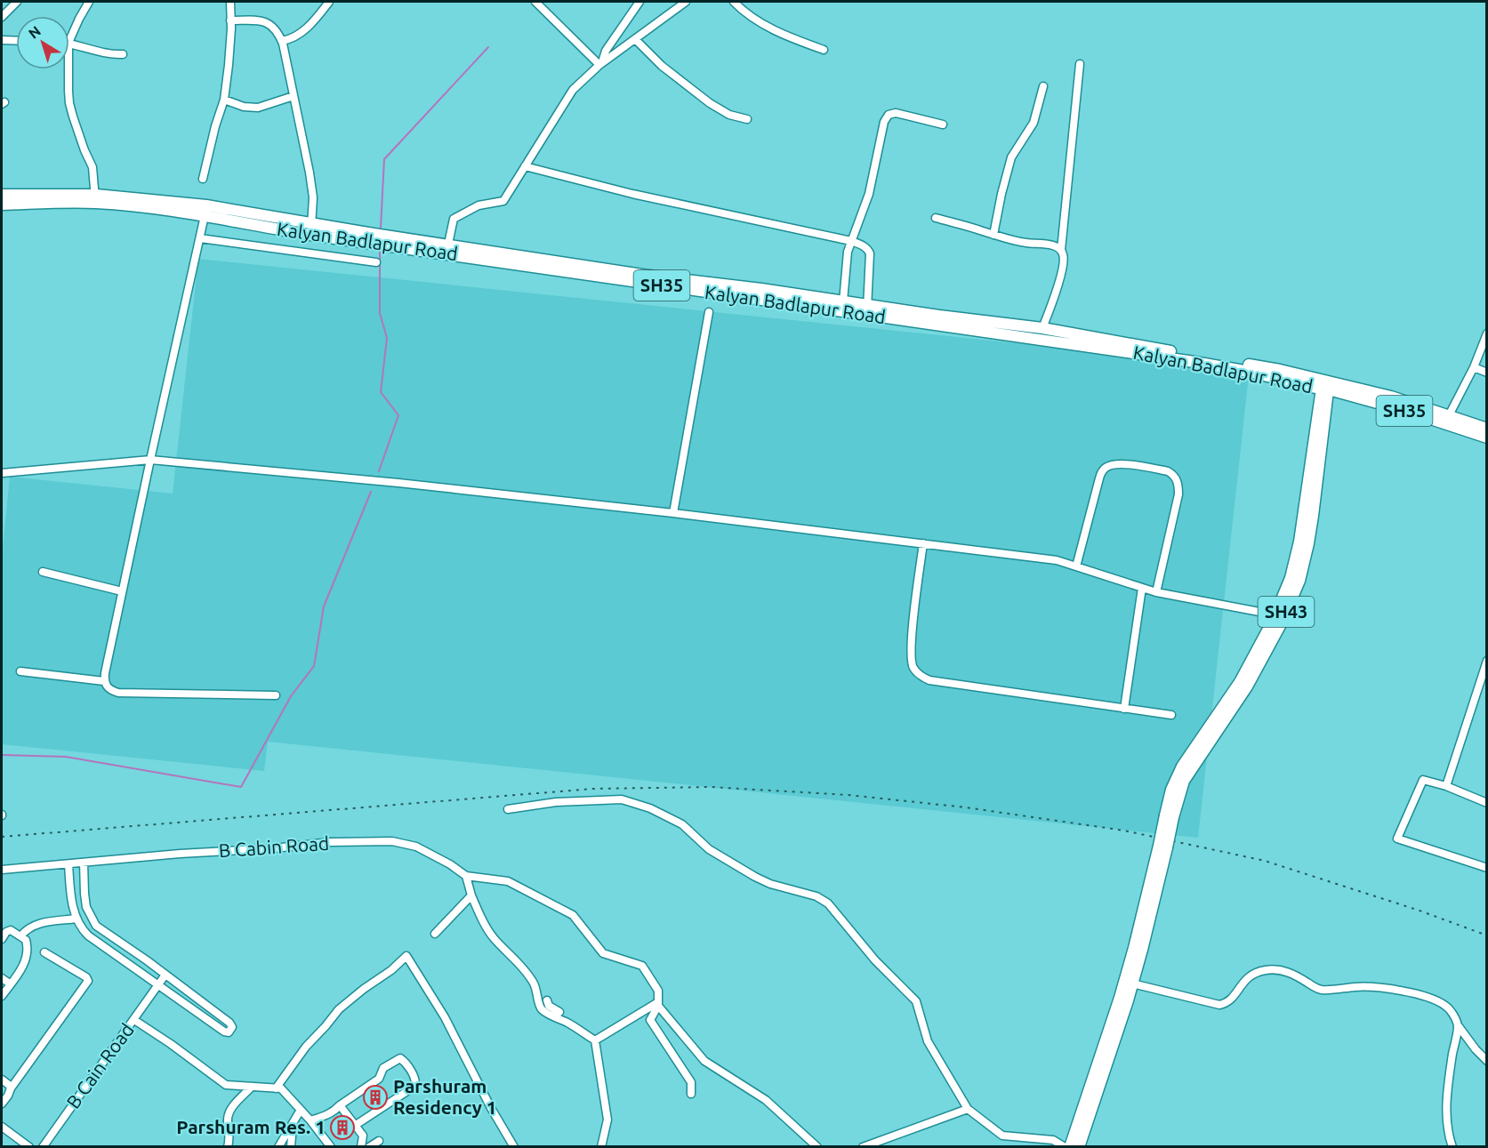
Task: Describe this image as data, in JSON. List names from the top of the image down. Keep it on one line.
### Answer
{"streets":{"main road":["Kalyan Badlapur Road","SH35","SH43"],"street":["B Cabin Road","B Cain Road"]},"crossings":[["Kalyan Badlapur Road","SH43"]],"places":{"building":["Parshuram Residency 1","Parshuram Res. 1"]},"north":"top left"}
